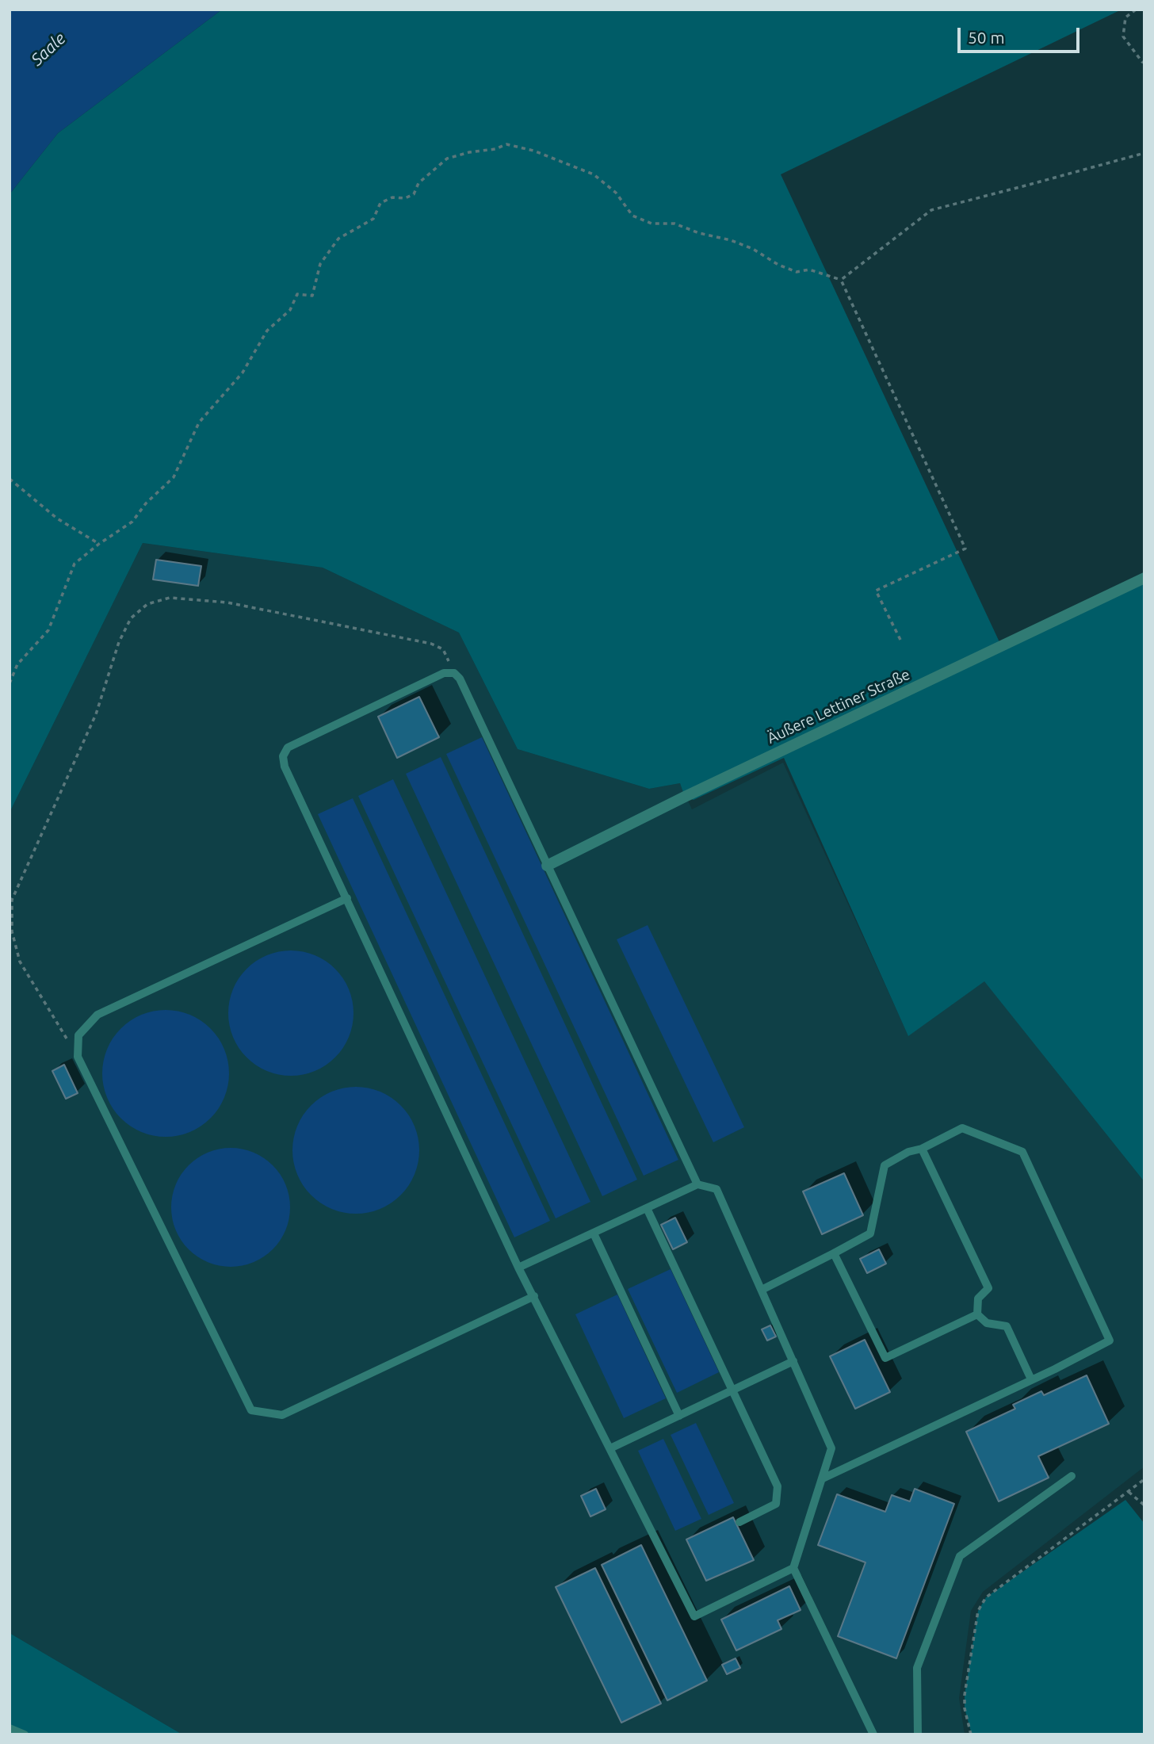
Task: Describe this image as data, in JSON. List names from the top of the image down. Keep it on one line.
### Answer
{"streets":{"street":["Äußere Lettiner Straße"]},"water":["Saale"],"scale_bar":"50 m"}
